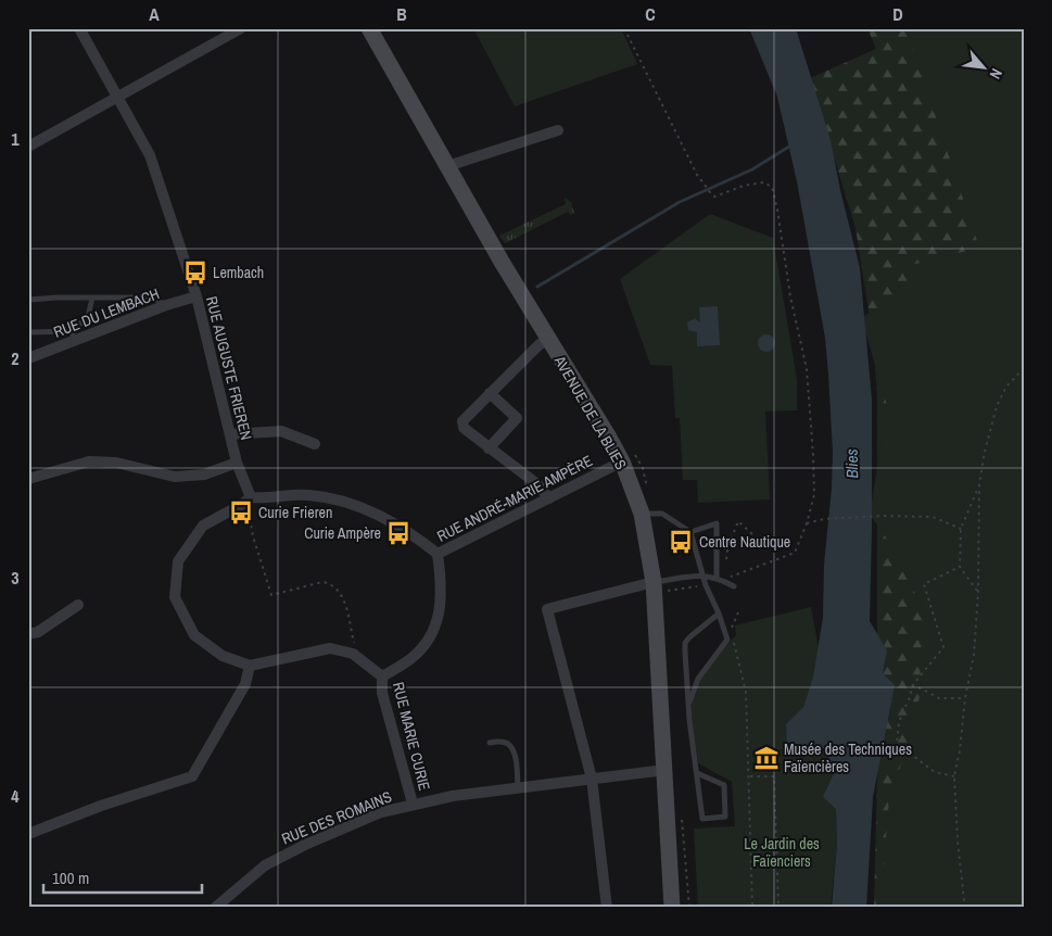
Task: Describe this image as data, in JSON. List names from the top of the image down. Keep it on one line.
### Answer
{"streets":{"main road":["AVENUE DE LA BLIES"],"street":["RUE DU LEMBACH","RUE AUGUSTE FRIEREN","RUE ANDRÉ-MARIE AMPÈRE","RUE MARIE CURIE","RUE DES ROMAINS"]},"crossings":[["RUE DU LEMBACH","RUE AUGUSTE FRIEREN"],["AVENUE DE LA BLIES","RUE ANDRÉ-MARIE AMPÈRE"],["AVENUE DE LA BLIES","RUE DES ROMAINS"],["RUE ANDRÉ-MARIE AMPÈRE","RUE MARIE CURIE"],["RUE MARIE CURIE","RUE DES ROMAINS"]],"water":["Blies"],"parks":["Le Jardin des Faïenciers"],"places":{"bus stop":["Lembach","Curie Frieren","Curie Ampère","Centre Nautique"],"museum":["Musée des Techniques Faïencières"]},"scale_bar":"100 m","north":"bottom right","grid":{"columns":["A","B","C","D"],"rows":["1","2","3","4"]}}
